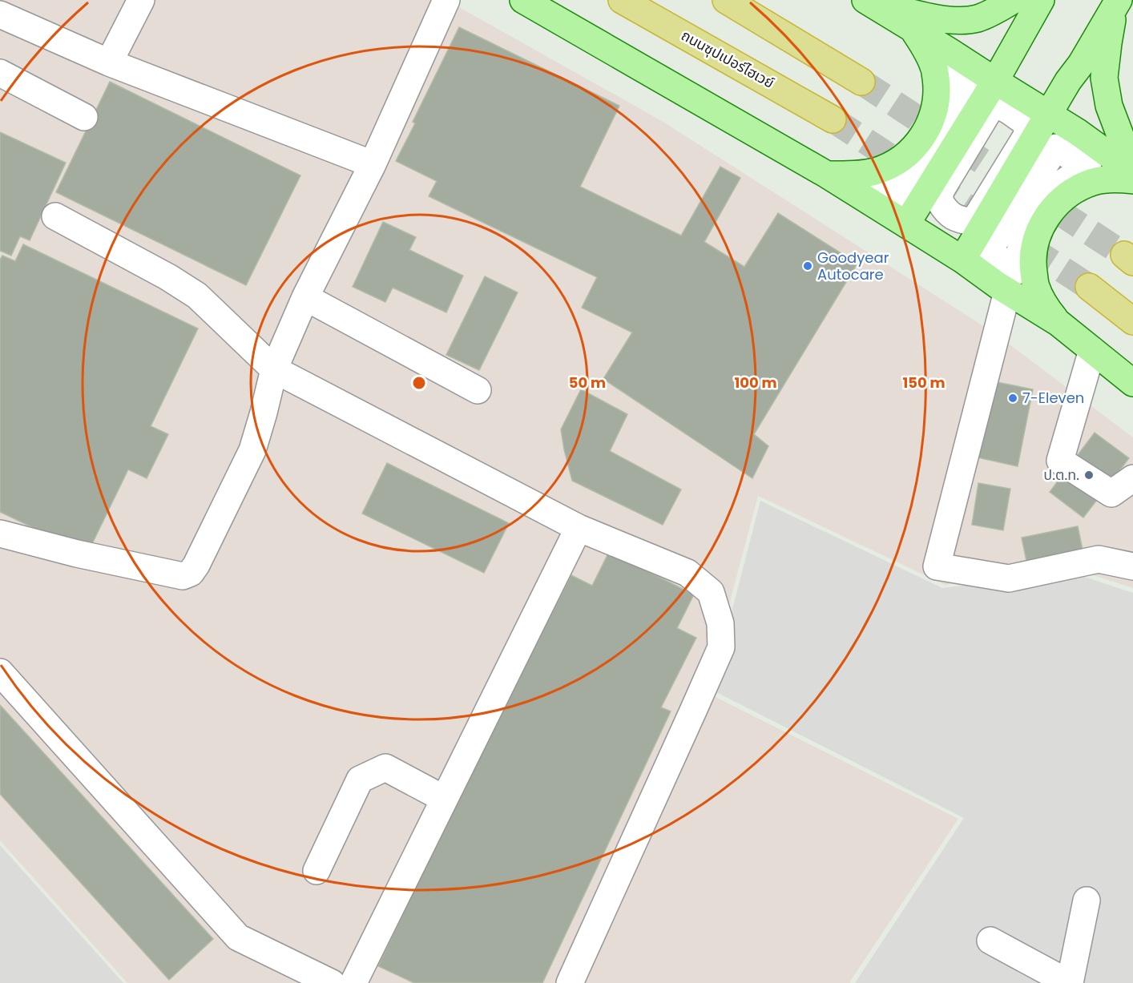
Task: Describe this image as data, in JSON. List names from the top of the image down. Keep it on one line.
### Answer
{"streets":{"highway":["ถนนซุปเปอร์ไฮเวย์"]},"places":["Goodyear Autocare","7-Eleven","ป.ต.ท."],"rings":["50 m","100 m","150 m"]}
